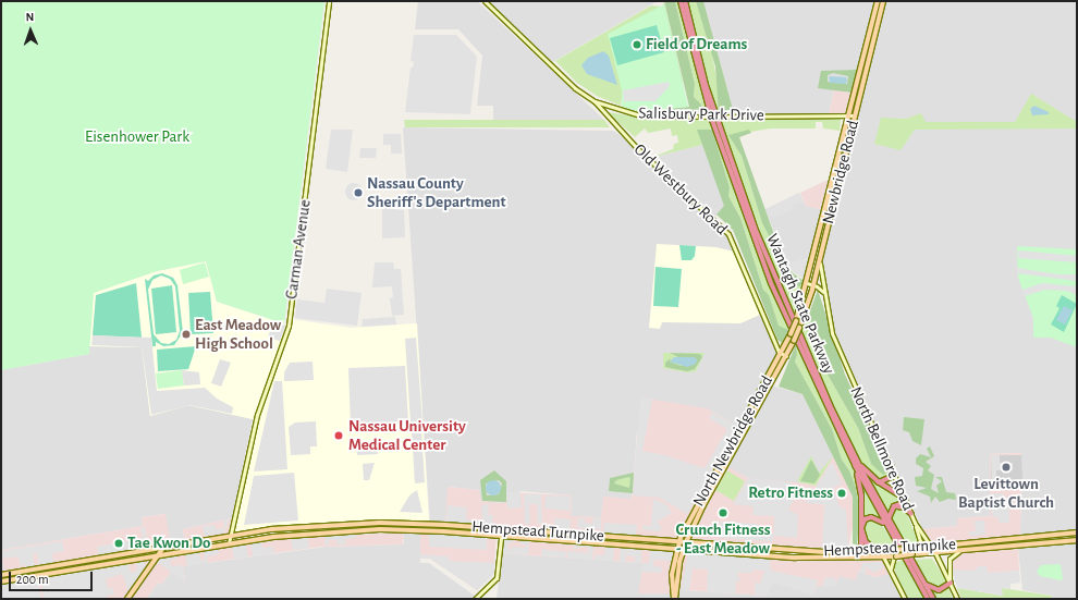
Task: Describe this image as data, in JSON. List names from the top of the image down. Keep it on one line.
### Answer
{"streets":{"highway":["Wantagh State Parkway"],"main road":["Salisbury Park Drive","Newbridge Road","Old Westbury Road","Carman Avenue","North Newbridge Road","North Bellmore Road","Hempstead Turnpike"]},"crossings":[["Salisbury Park Drive","Newbridge Road"],["Salisbury Park Drive","Old Westbury Road"],["Newbridge Road","North Newbridge Road"],["Newbridge Road","North Bellmore Road"],["Old Westbury Road","North Newbridge Road"],["Carman Avenue","Hempstead Turnpike"],["North Newbridge Road","Hempstead Turnpike"],["North Bellmore Road","Hempstead Turnpike"]],"parks":["Eisenhower Park"],"places":["Field of Dreams","Nassau County Sheriff's Department","East Meadow High School","Nassau University Medical Center","Levittown Baptist Church","Retro Fitness","Crunch Fitness - East Meadow","Tae Kwon Do"],"scale_bar":"200 m","north":"top"}
